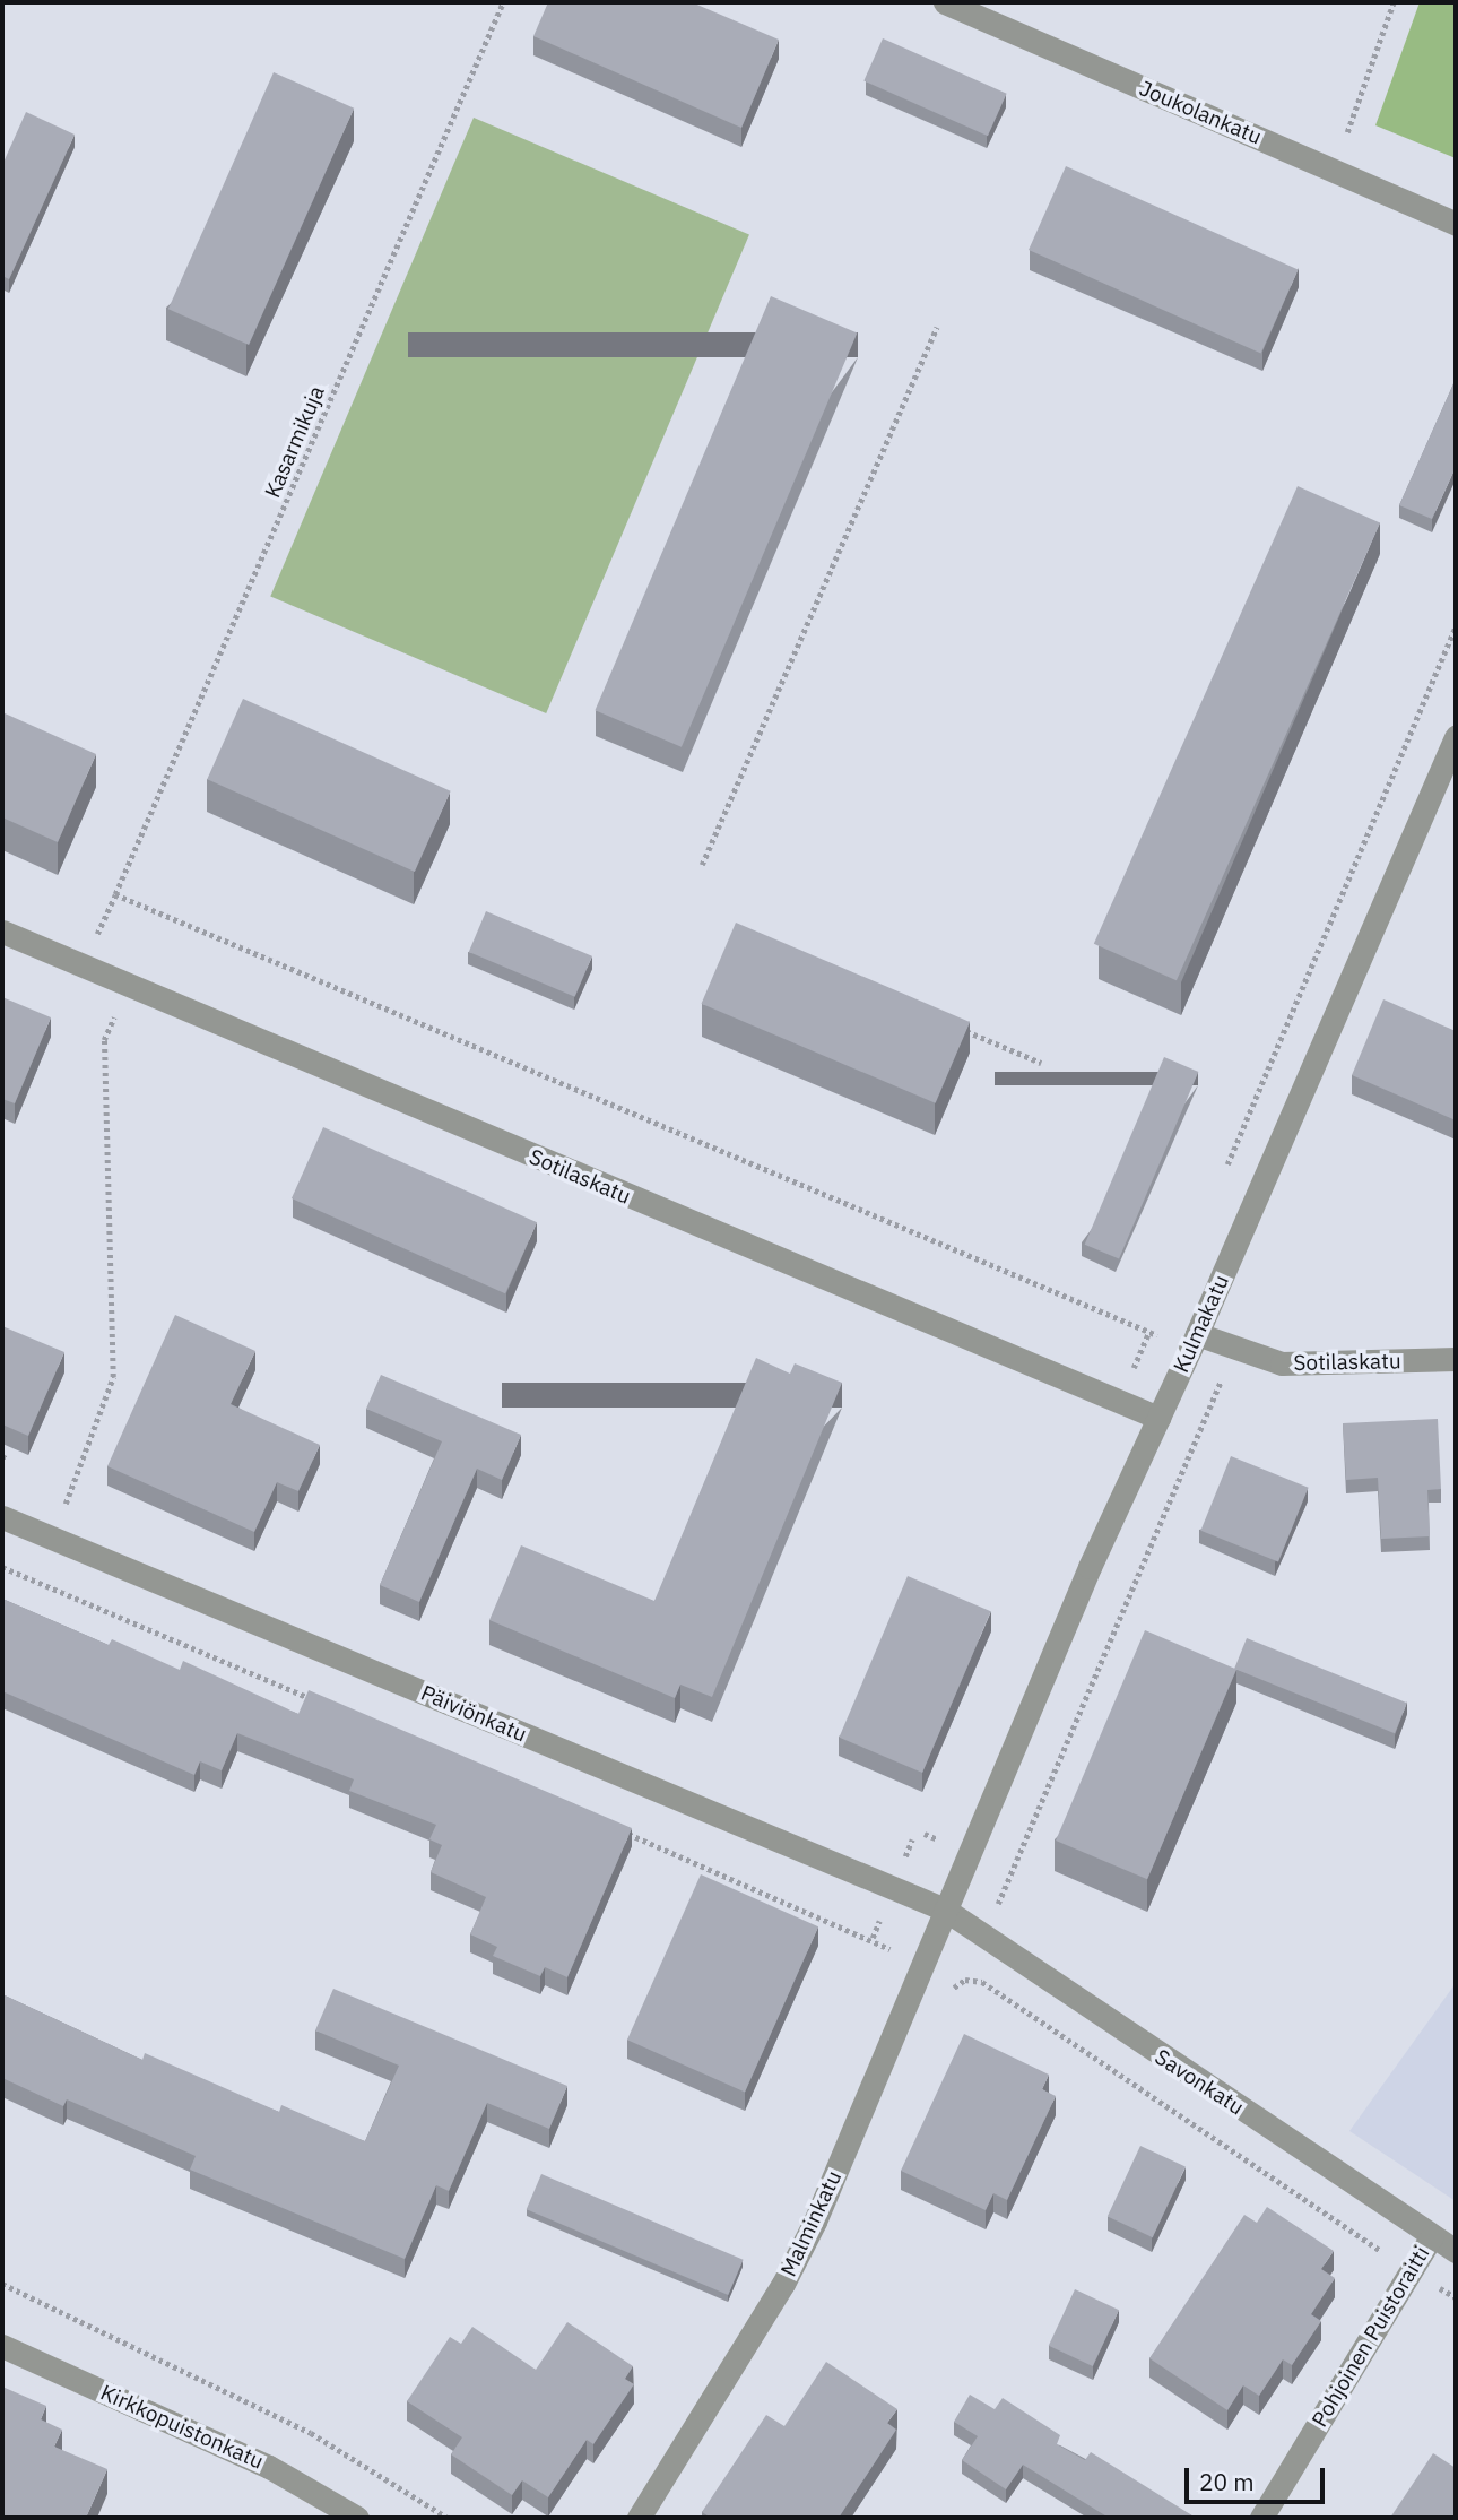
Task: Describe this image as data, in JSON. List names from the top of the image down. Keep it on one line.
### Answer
{"streets":{"street":["Joukolankatu","Sotilaskatu","Kulmakatu","Päiviönkatu","Savonkatu","Malminkatu","Pohjoinen Puistoraitti","Kirkkopuistonkatu"],"path":["Kasarmikuja"]},"crossings":[["Sotilaskatu","Kulmakatu"],["Kulmakatu","Päiviönkatu"],["Kulmakatu","Savonkatu"],["Kulmakatu","Malminkatu"],["Päiviönkatu","Savonkatu"],["Päiviönkatu","Malminkatu"],["Savonkatu","Malminkatu"],["Savonkatu","Pohjoinen Puistoraitti"]],"scale_bar":"20 m"}
